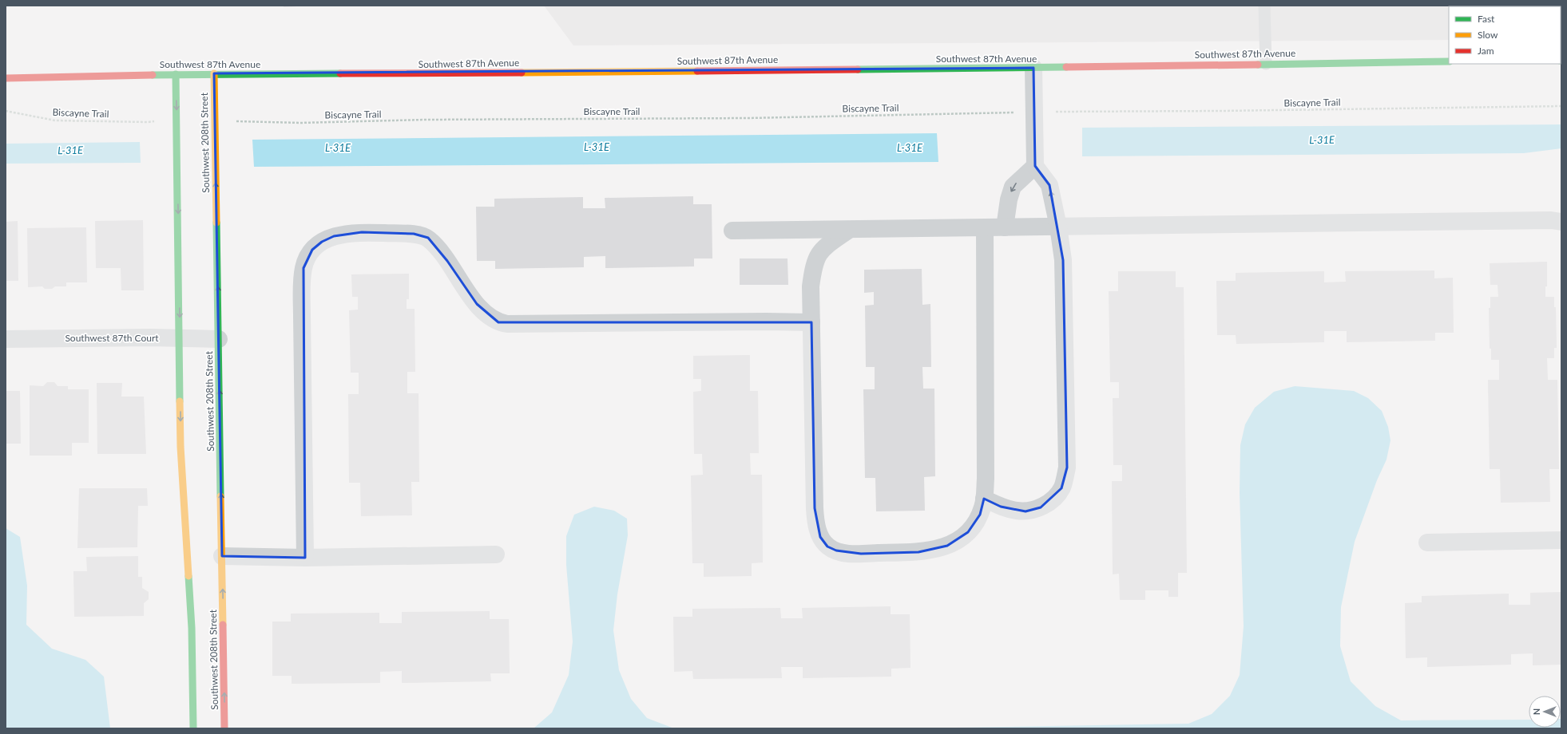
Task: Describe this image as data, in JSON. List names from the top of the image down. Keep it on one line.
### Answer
{"streets":{"street":["Southwest 87th Avenue","Southwest 208th Street","Southwest 87th Court"],"path":["Biscayne Trail"]},"crossings":[["Southwest 87th Avenue","Southwest 208th Street"],["Southwest 208th Street","Southwest 87th Court"]],"water":["L-31E"],"legend":["Fast","Slow","Jam"],"north":"left"}
